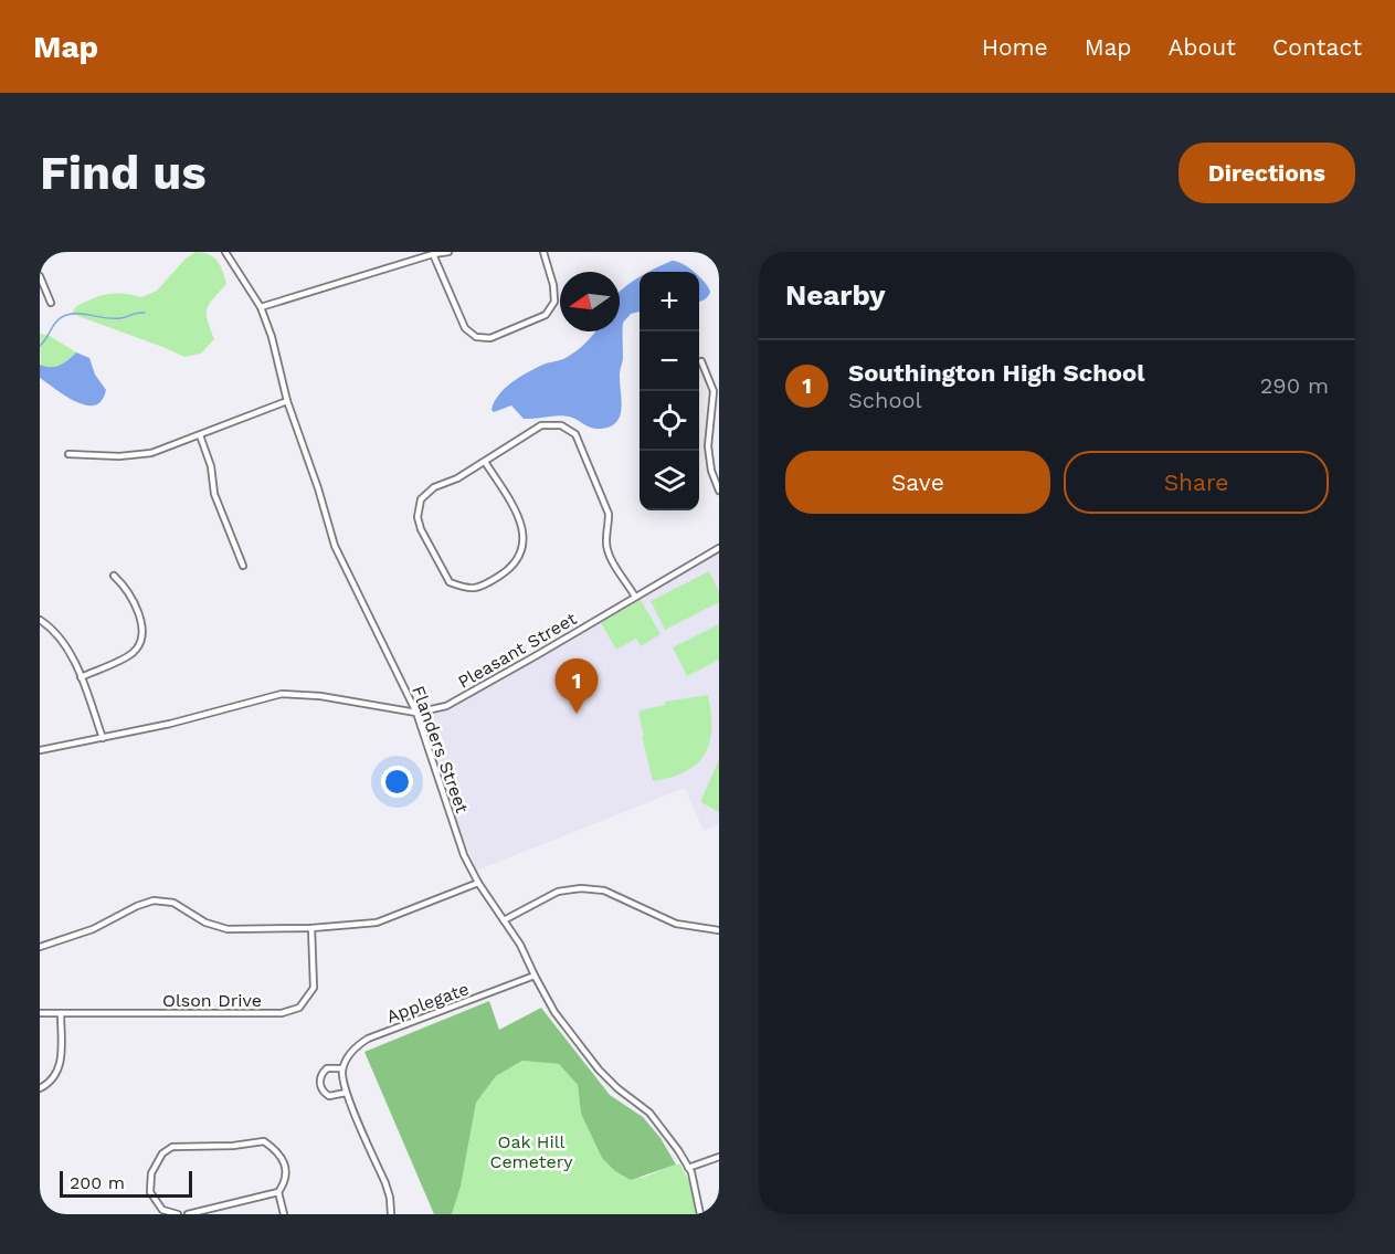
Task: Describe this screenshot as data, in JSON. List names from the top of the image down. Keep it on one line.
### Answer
{"streets":{"street":["Pleasant Street","Flanders Street","Olson Drive","Applegate"]},"crossings":[["Pleasant Street","Flanders Street"],["Flanders Street","Applegate"]],"parks":["Oak Hill Cemetery"],"scale_bar":"200 m","north":"left","page":{"header":"Map","nav":["Home","Map","About","Contact"],"buttons":["Directions",["Save","Share"]],"title":"Find us","heading":"Nearby","map_buttons":["+","−"],"list":[{"mark":"1","name":"Southington High School","note":"School","value":"290 m"}],"pins":"1","scale":"200 m"}}
